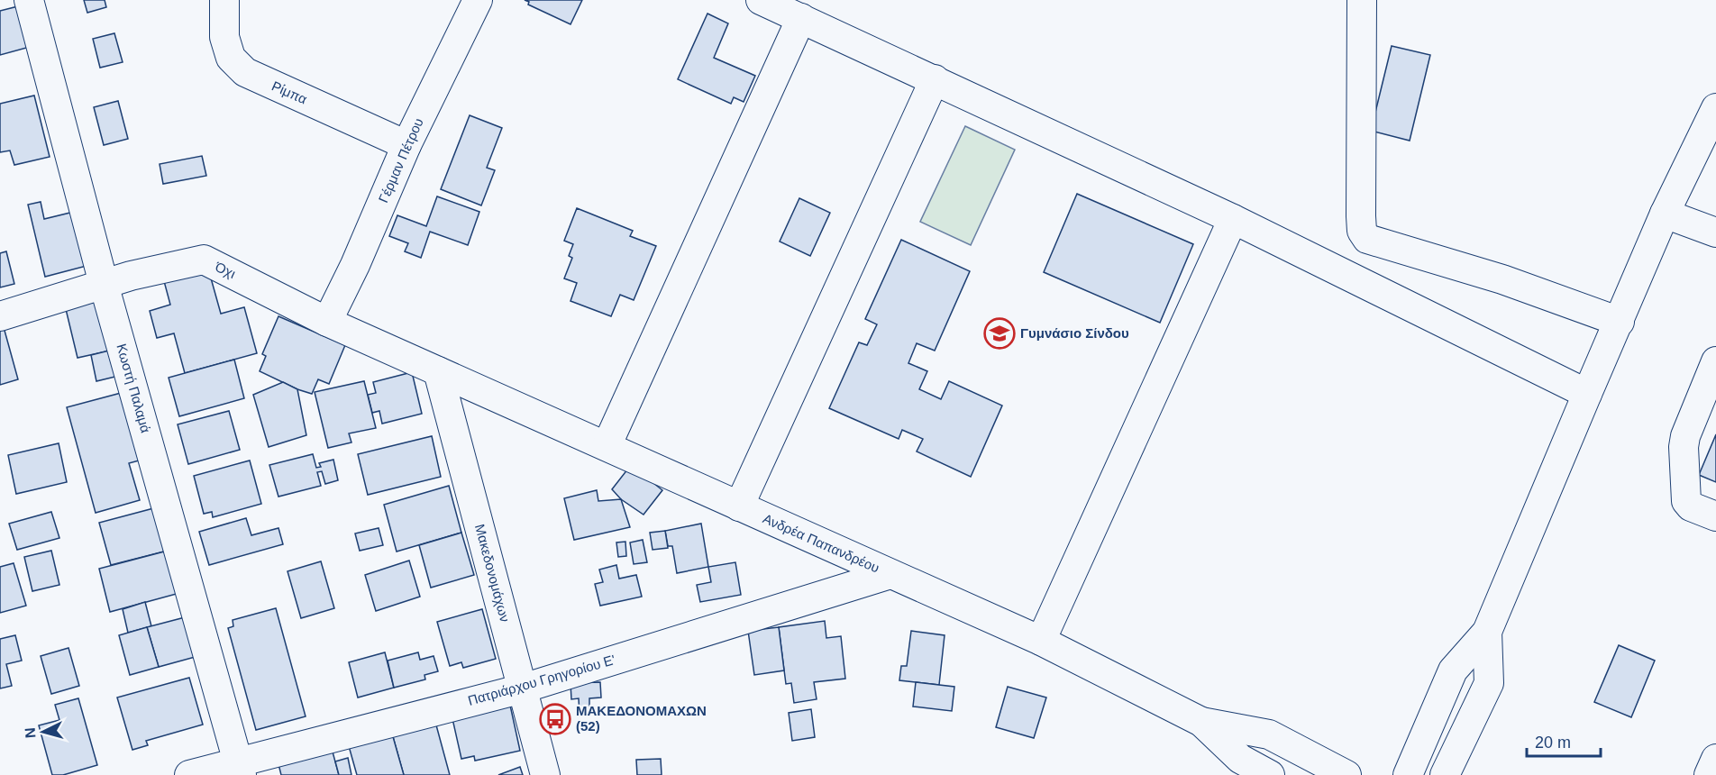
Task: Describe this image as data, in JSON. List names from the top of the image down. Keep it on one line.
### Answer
{"streets":{"street":["Ρίμπα","Γέρμαν Πέτρου","Όχι","Κωστή Παλαμά","Ανδρέα Παπανδρέου","Μακεδονομάχων","Πατριάρχου Γρηγορίου Ε'"]},"crossings":[["Ρίμπα","Γέρμαν Πέτρου"],["Γέρμαν Πέτρου","Όχι"],["Όχι","Κωστή Παλαμά"],["Όχι","Ανδρέα Παπανδρέου"],["Όχι","Μακεδονομάχων"],["Κωστή Παλαμά","Πατριάρχου Γρηγορίου Ε'"],["Ανδρέα Παπανδρέου","Μακεδονομάχων"],["Ανδρέα Παπανδρέου","Πατριάρχου Γρηγορίου Ε'"],["Μακεδονομάχων","Πατριάρχου Γρηγορίου Ε'"]],"places":{"school or university":["Γυμνάσιο Σίνδου"],"bus stop":["ΜΑΚΕΔΟΝΟΜΑΧΩΝ (52)"]},"scale_bar":"20 m","north":"left"}
